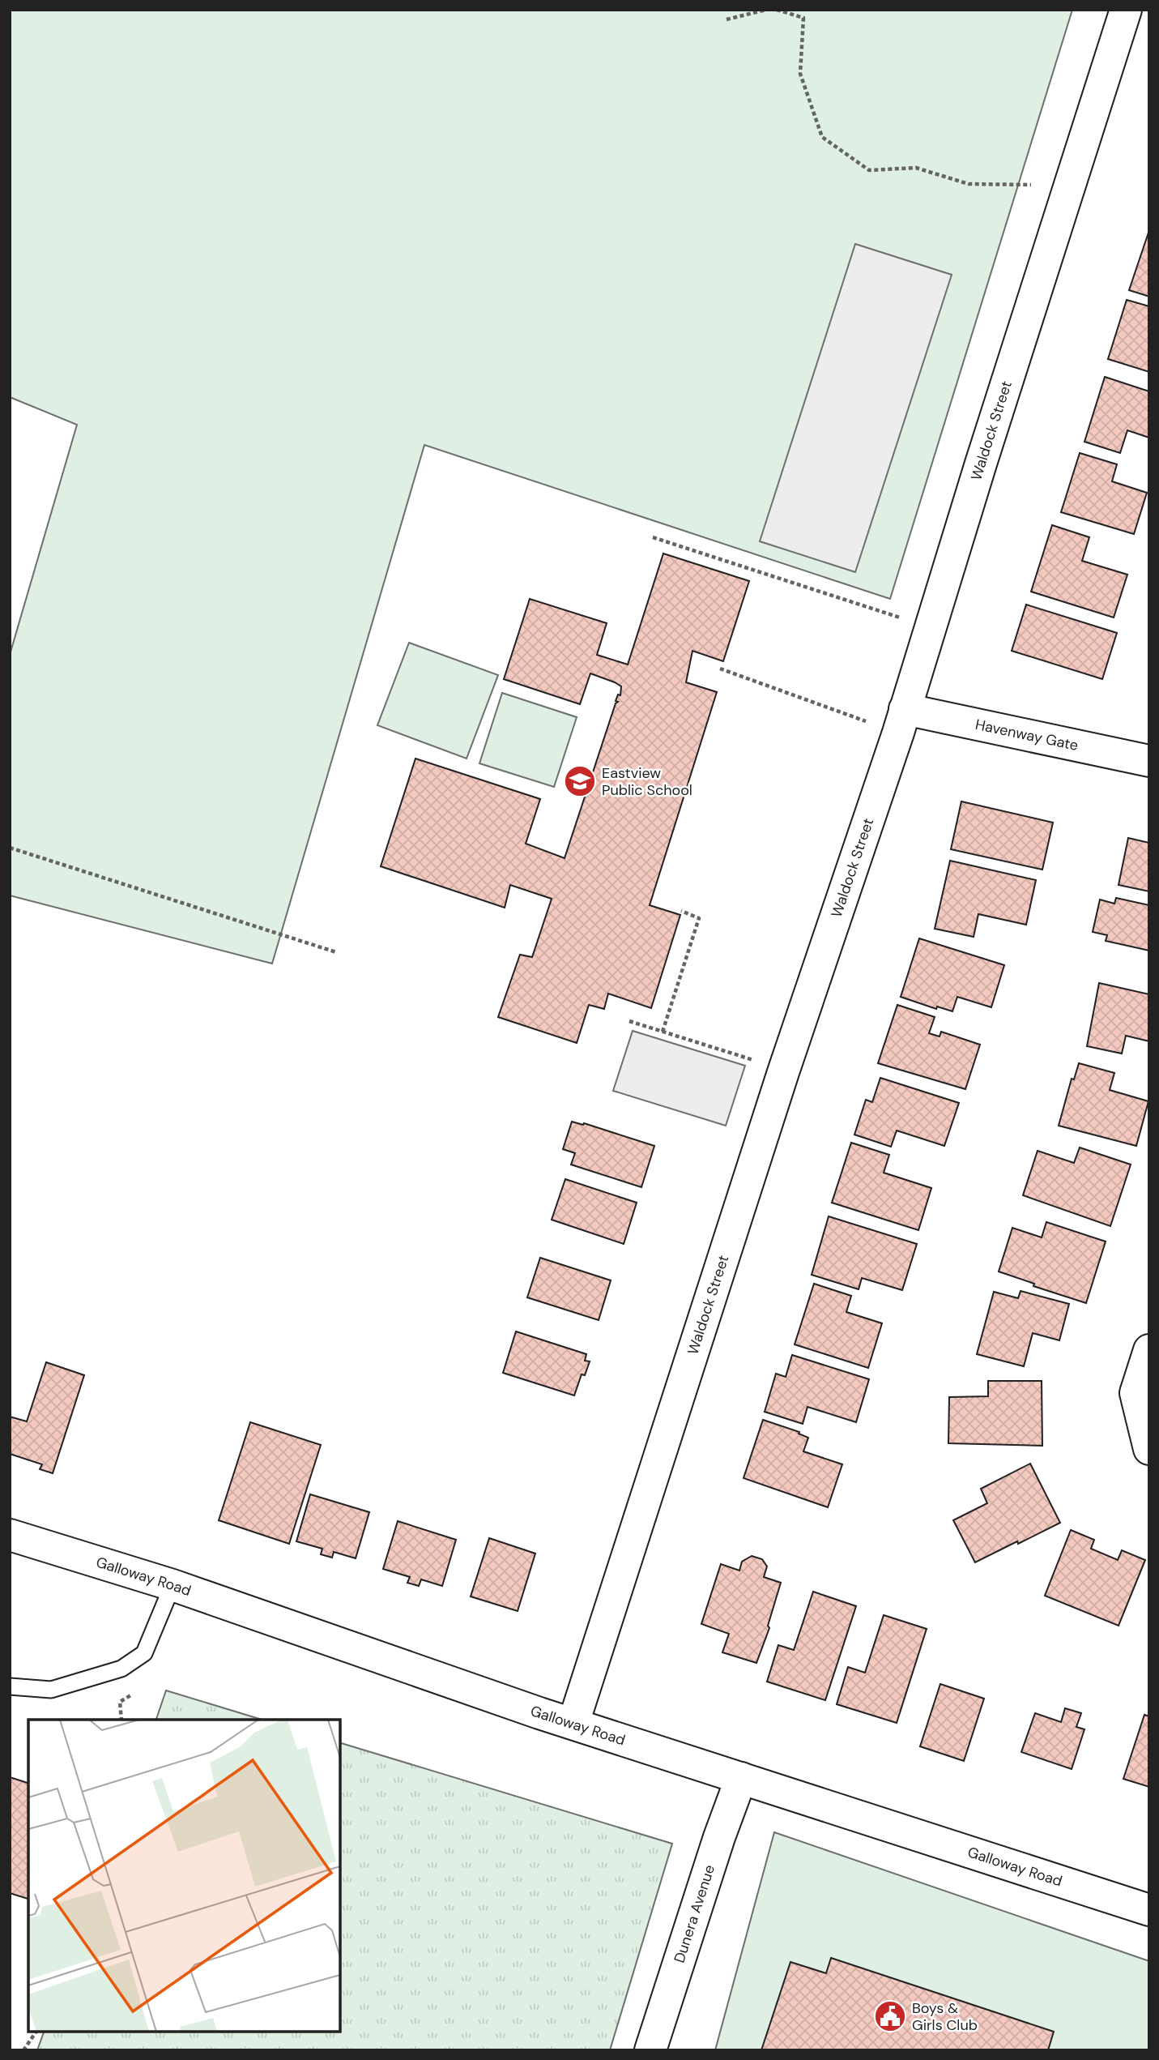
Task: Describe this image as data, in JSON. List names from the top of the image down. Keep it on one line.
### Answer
{"streets":{"street":["Waldock Street","Havenway Gate","Galloway Road","Dunera Avenue"]},"crossings":[["Waldock Street","Havenway Gate"],["Waldock Street","Galloway Road"],["Galloway Road","Dunera Avenue"]],"places":{"school or university":["Eastview Public School"],"public building":["Boys & Girls Club"]}}
